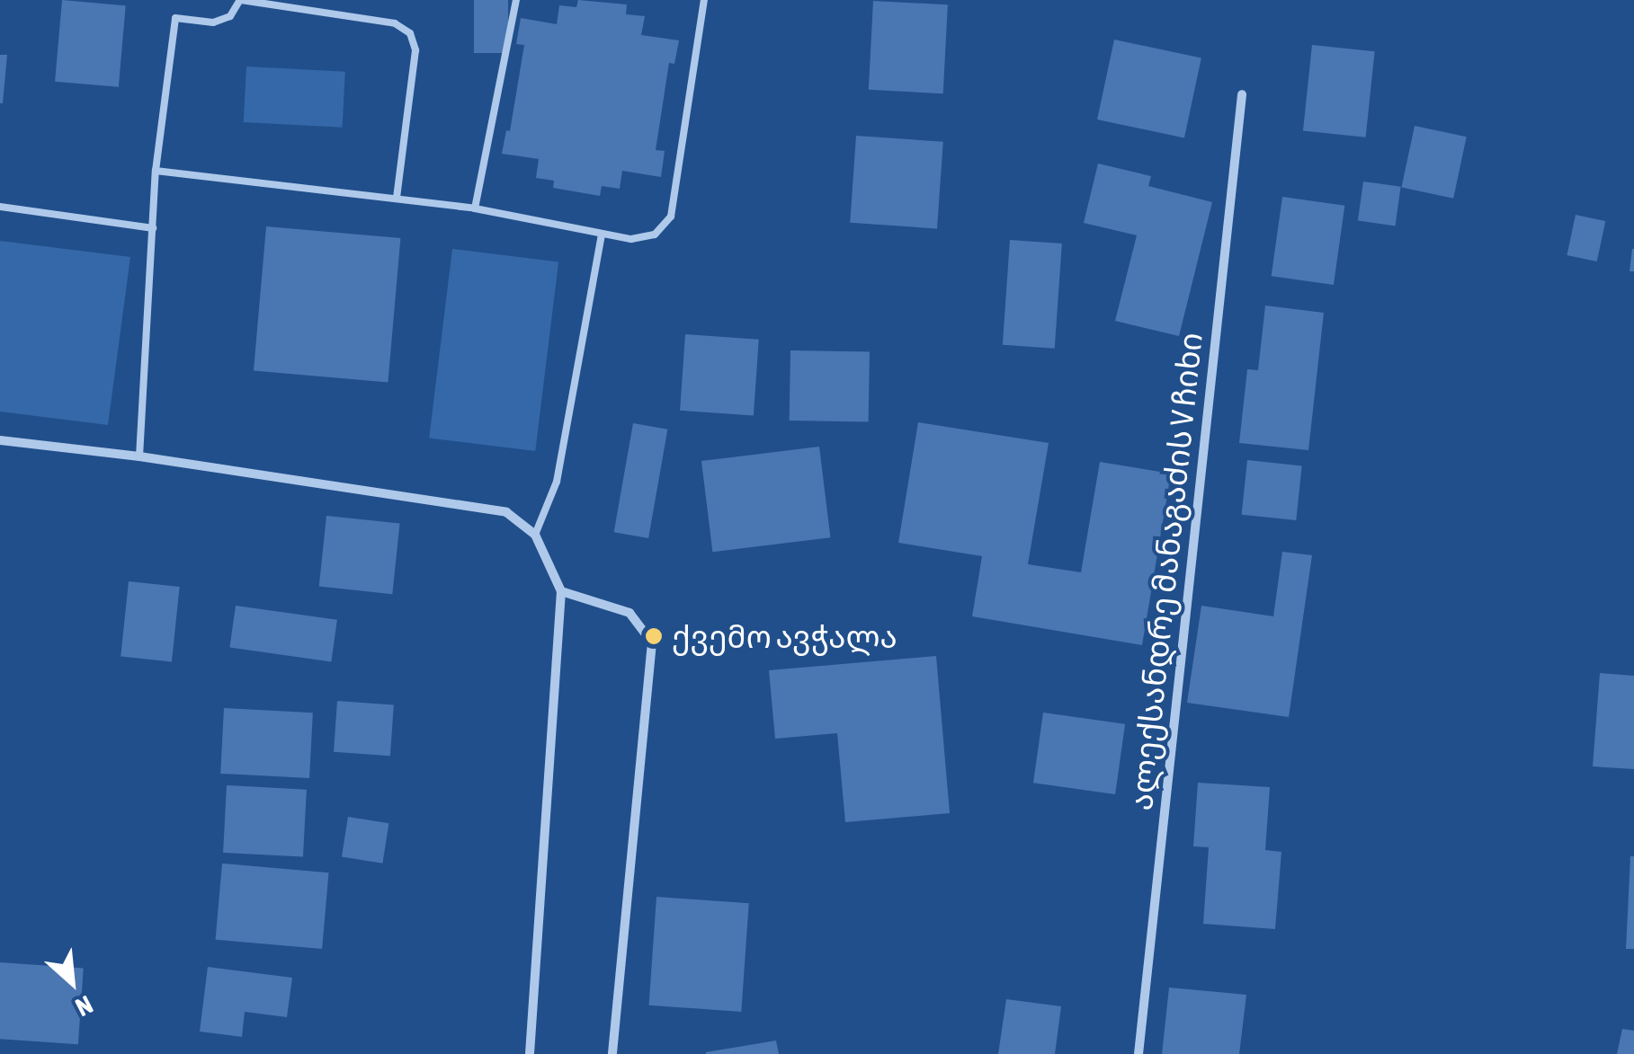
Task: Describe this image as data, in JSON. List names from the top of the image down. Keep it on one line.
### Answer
{"streets":{"street":["ალექსანდრე მანაგაძის V ჩიხი"]},"places":["ქვემო ავჭალა"],"north":"bottom right"}
